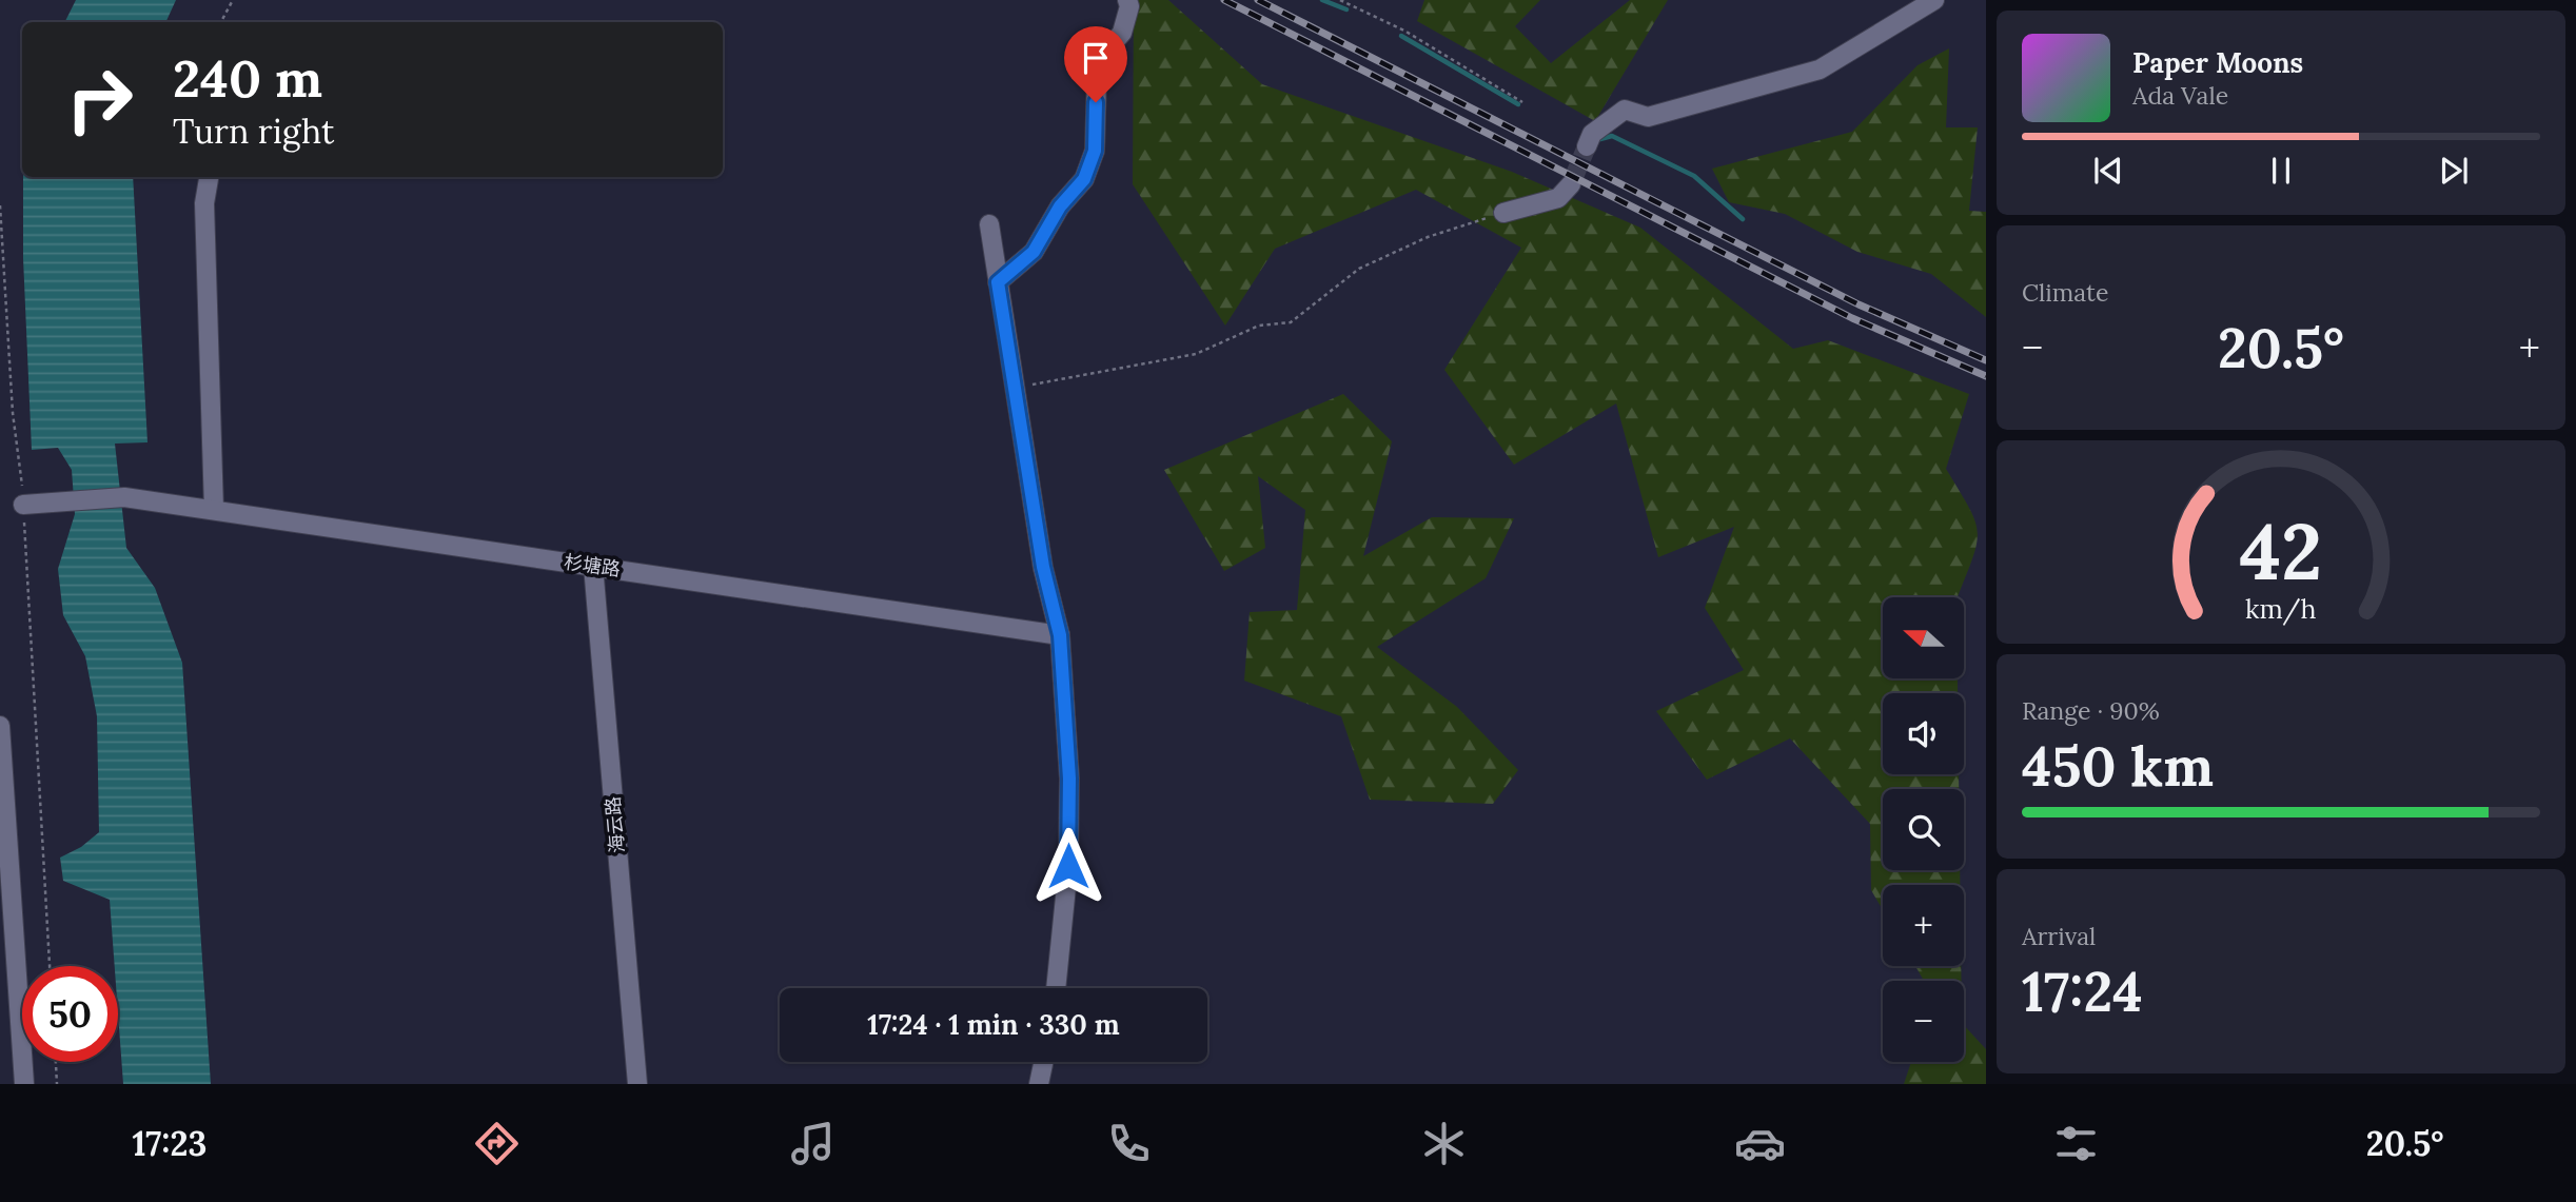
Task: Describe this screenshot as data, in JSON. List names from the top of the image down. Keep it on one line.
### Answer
{"streets":{"street":["杉塘路","海云路"]},"crossings":[["杉塘路","海云路"]],"north":"left","page":{"turn":["240 m","Turn right"],"song":["Paper Moons","Ada Vale"],"tile":["Climate",["Range · 90%","450 km"],["Arrival","17:24"]],"heat":["−","20.5°","+"],"map_buttons":["+","−"],"limit":"50","trip":"17:24 · 1 min · 330 m","tabs":["17:23","20.5°"],"gauge":["42","km/h"]}}
